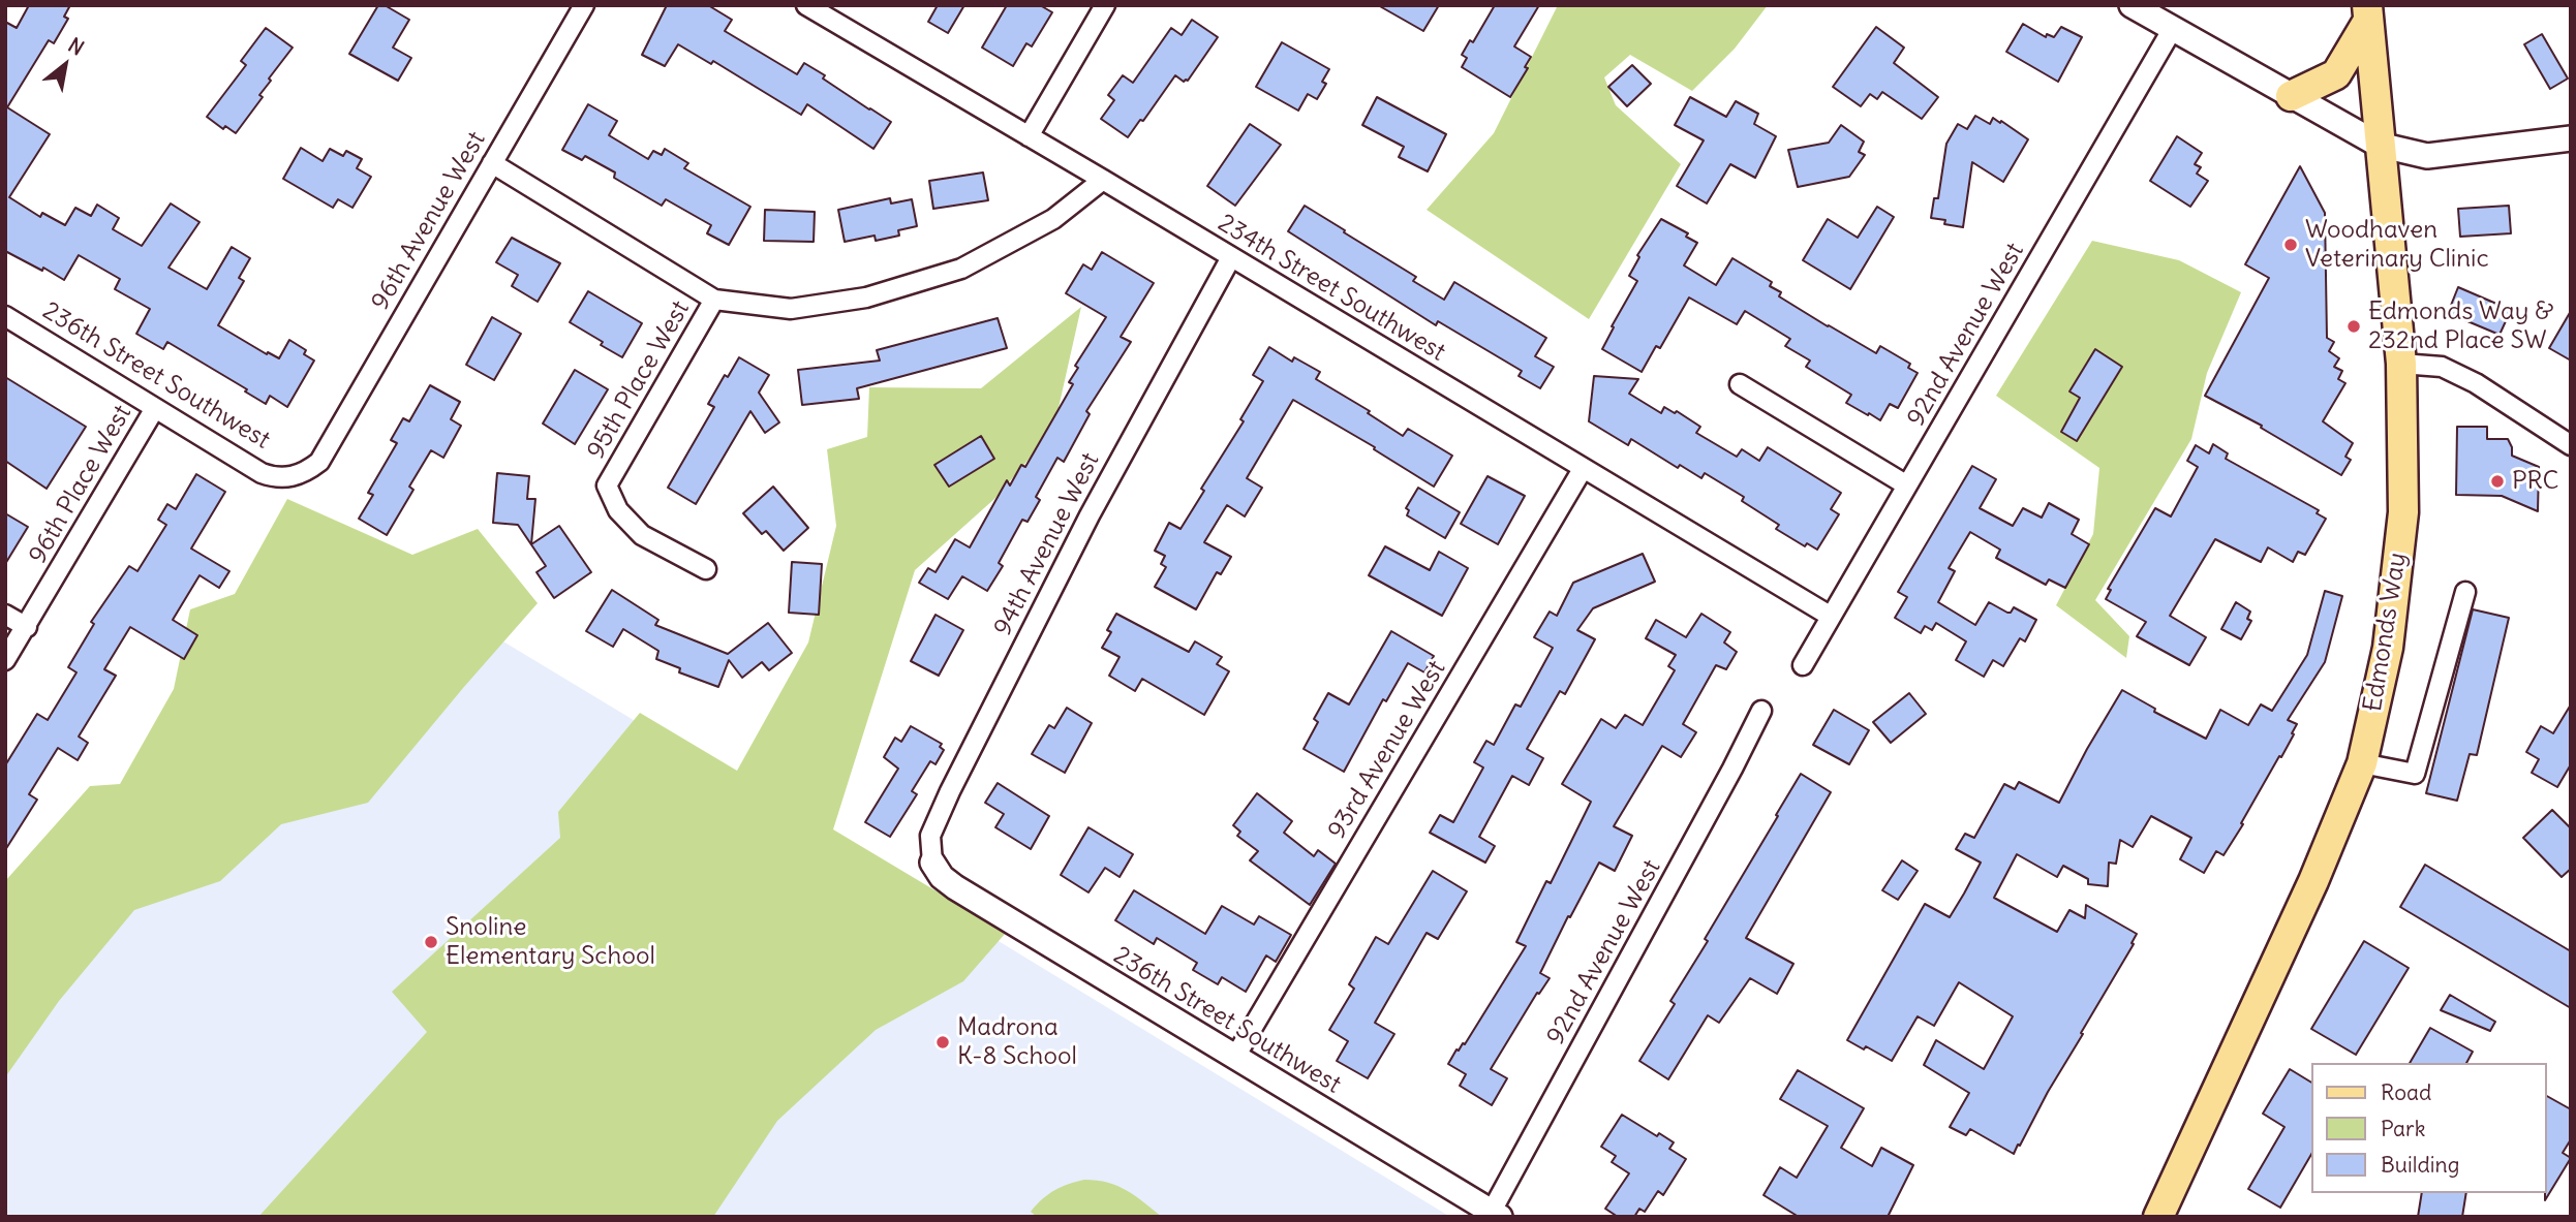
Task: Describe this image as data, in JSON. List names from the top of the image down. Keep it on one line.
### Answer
{"streets":{"main road":["Edmonds Way"],"street":["96th Avenue West","234th Street Southwest","92nd Avenue West","236th Street Southwest","95th Place West","96th Place West","94th Avenue West","93rd Avenue West"]},"crossings":[["96th Avenue West","236th Street Southwest"],["234th Street Southwest","92nd Avenue West"],["234th Street Southwest","94th Avenue West"],["234th Street Southwest","93rd Avenue West"],["92nd Avenue West","236th Street Southwest"],["236th Street Southwest","96th Place West"],["236th Street Southwest","94th Avenue West"],["236th Street Southwest","93rd Avenue West"]],"places":["Woodhaven Veterinary Clinic","Edmonds Way & 232nd Place SW","PRC","Snoline Elementary School","Madrona K-8 School"],"legend":["Road","Park","Building"],"north":"top right"}
